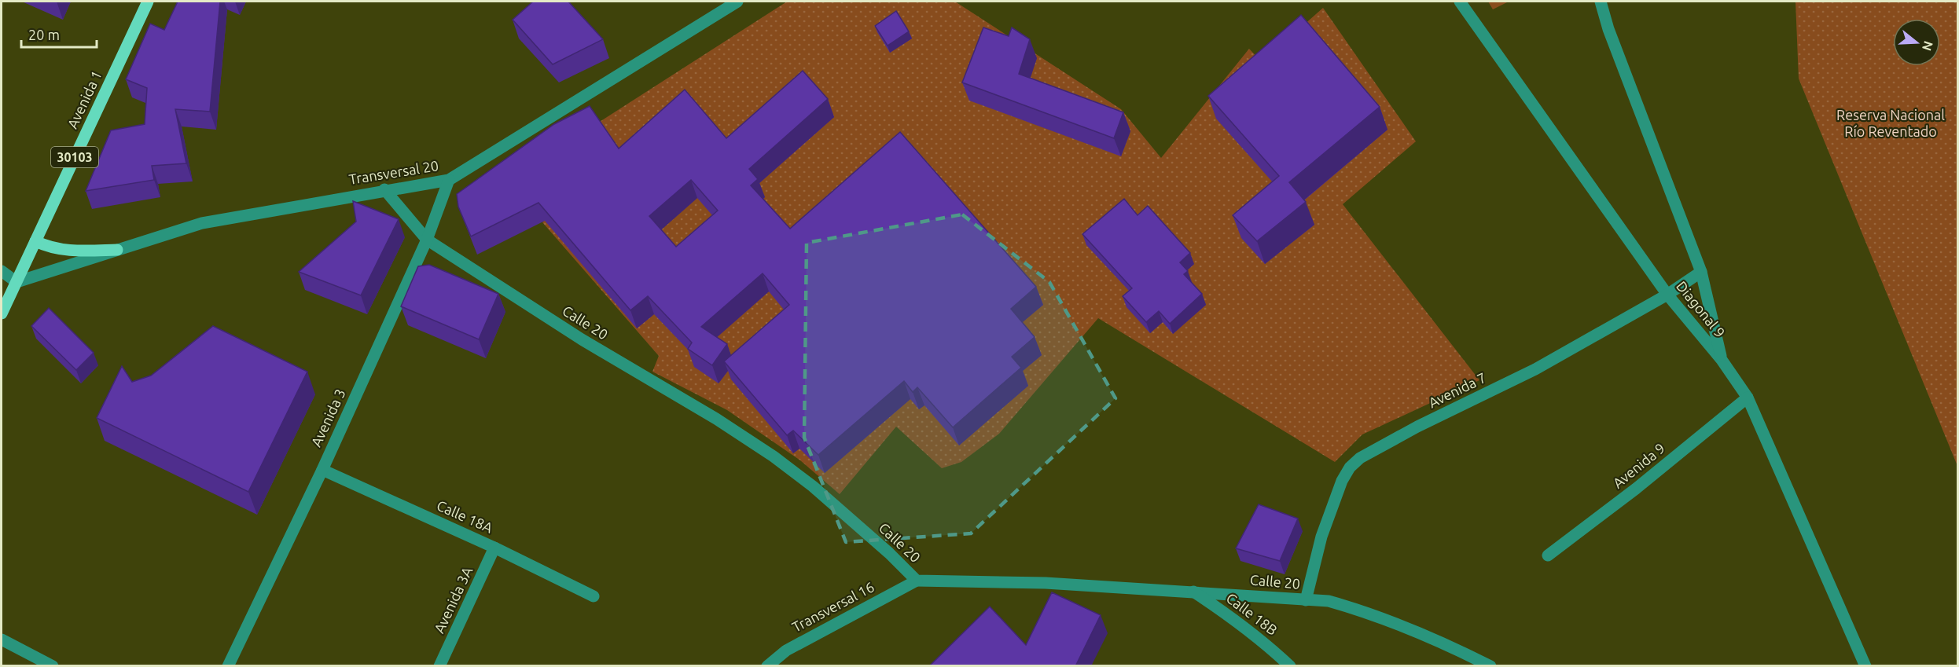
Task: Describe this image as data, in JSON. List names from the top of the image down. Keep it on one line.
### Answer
{"streets":{"main road":["Avenida 1","30103"],"street":["Transversal 20","Diagonal 9","Calle 20","Avenida 7","Avenida 3","Avenida 9","Calle 18A","Avenida 3A","Transversal 16","Calle 18B"]},"crossings":[["Avenida 1","Transversal 20"],["Transversal 20","Calle 20"],["Transversal 20","Avenida 3"],["Diagonal 9","Avenida 7"],["Diagonal 9","Avenida 9"],["Calle 20","Avenida 7"],["Calle 20","Avenida 3"],["Calle 20","Transversal 16"],["Calle 20","Calle 18B"],["Avenida 3","Calle 18A"],["Calle 18A","Avenida 3A"]],"parks":["Reserva Nacional Río Reventado"],"scale_bar":"20 m","north":"right"}
